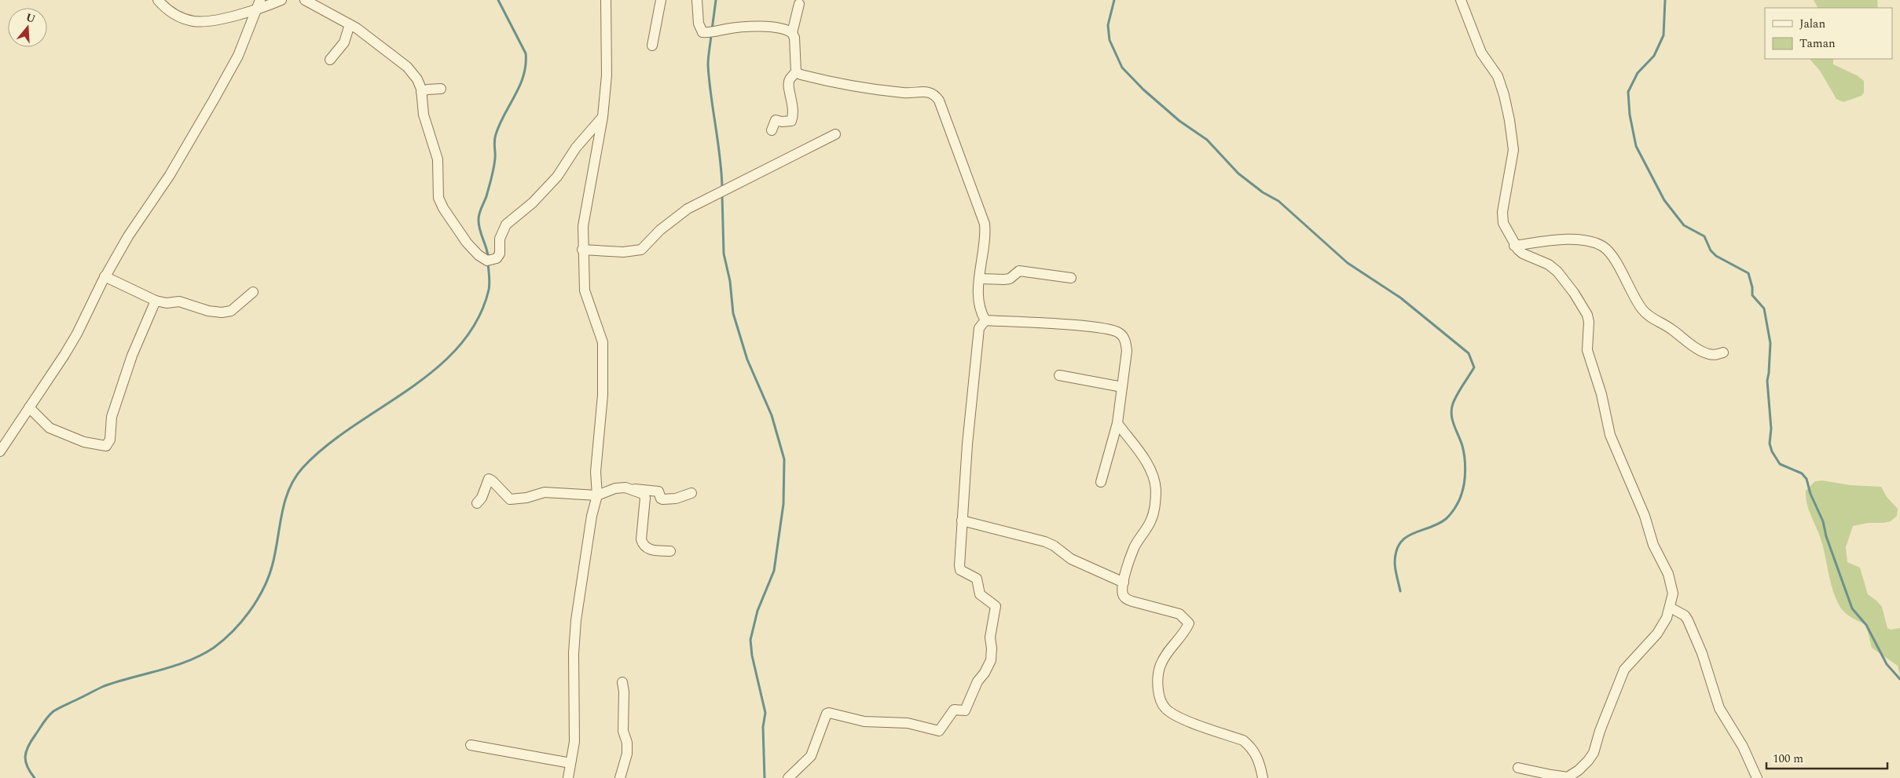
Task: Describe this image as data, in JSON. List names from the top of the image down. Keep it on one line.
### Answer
{"legend":["Jalan","Taman"],"scale_bar":"100 m","north":"top"}
